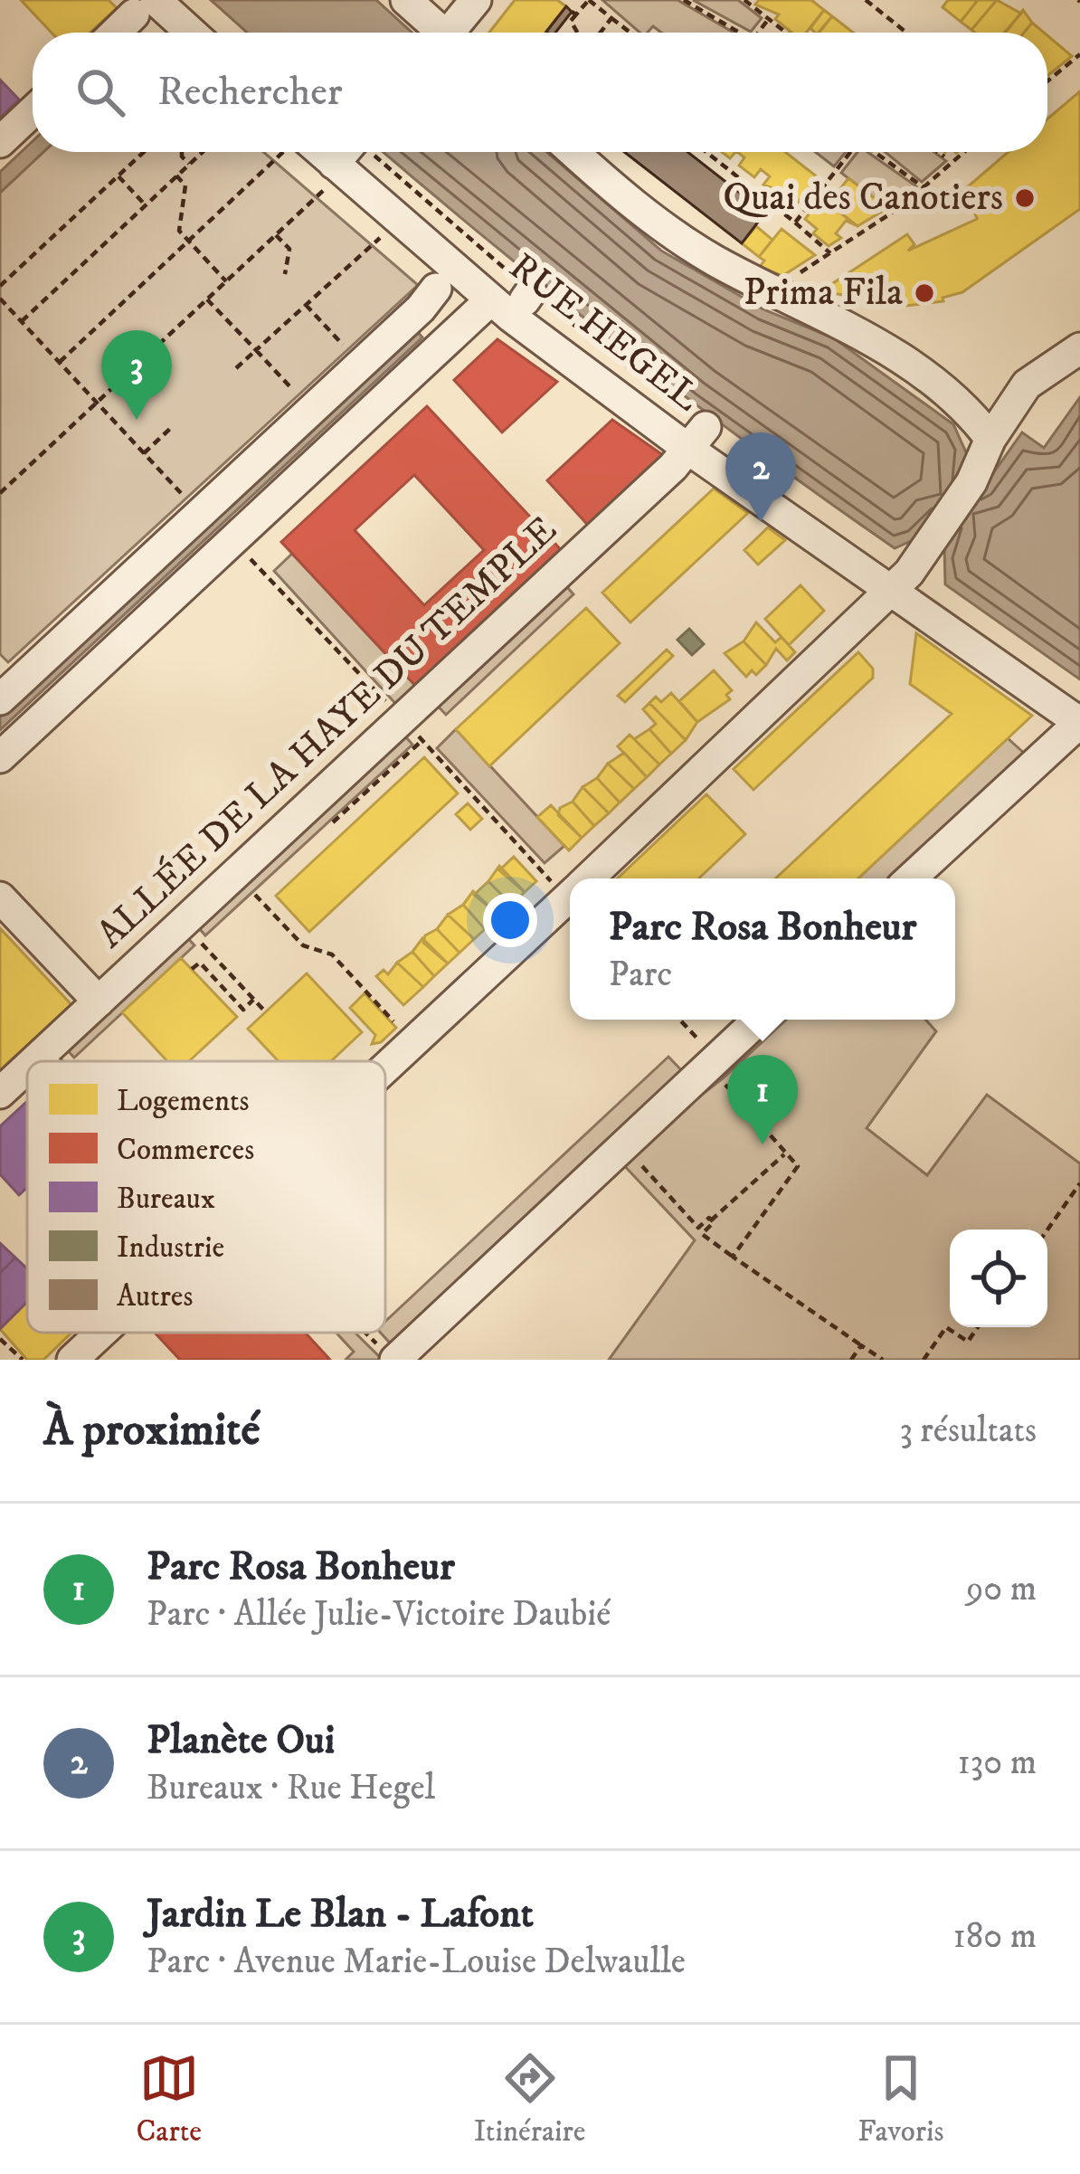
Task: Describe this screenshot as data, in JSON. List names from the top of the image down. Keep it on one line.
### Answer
{"streets":{"street":["RUE HEGEL","ALLÉE DE LA HAYE DU TEMPLE"]},"crossings":[["RUE HEGEL","ALLÉE DE LA HAYE DU TEMPLE"]],"places":["Quai des Canotiers","Prima Fila"],"legend":["Logements","Commerces","Bureaux","Industrie","Autres"],"page":{"search":"Rechercher","pins":["3","2","1"],"popup":["Parc Rosa Bonheur","Parc"],"heading":["À proximité","3 résultats"],"list":[{"mark":"1","name":"Parc Rosa Bonheur","note":"Parc · Allée Julie-Victoire Daubié","value":"90 m"},{"mark":"2","name":"Planète Oui","note":"Bureaux · Rue Hegel","value":"130 m"},{"mark":"3","name":"Jardin Le Blan - Lafont","note":"Parc · Avenue Marie-Louise Delwaulle","value":"180 m"}],"nav":["Carte","Itinéraire","Favoris"]}}
